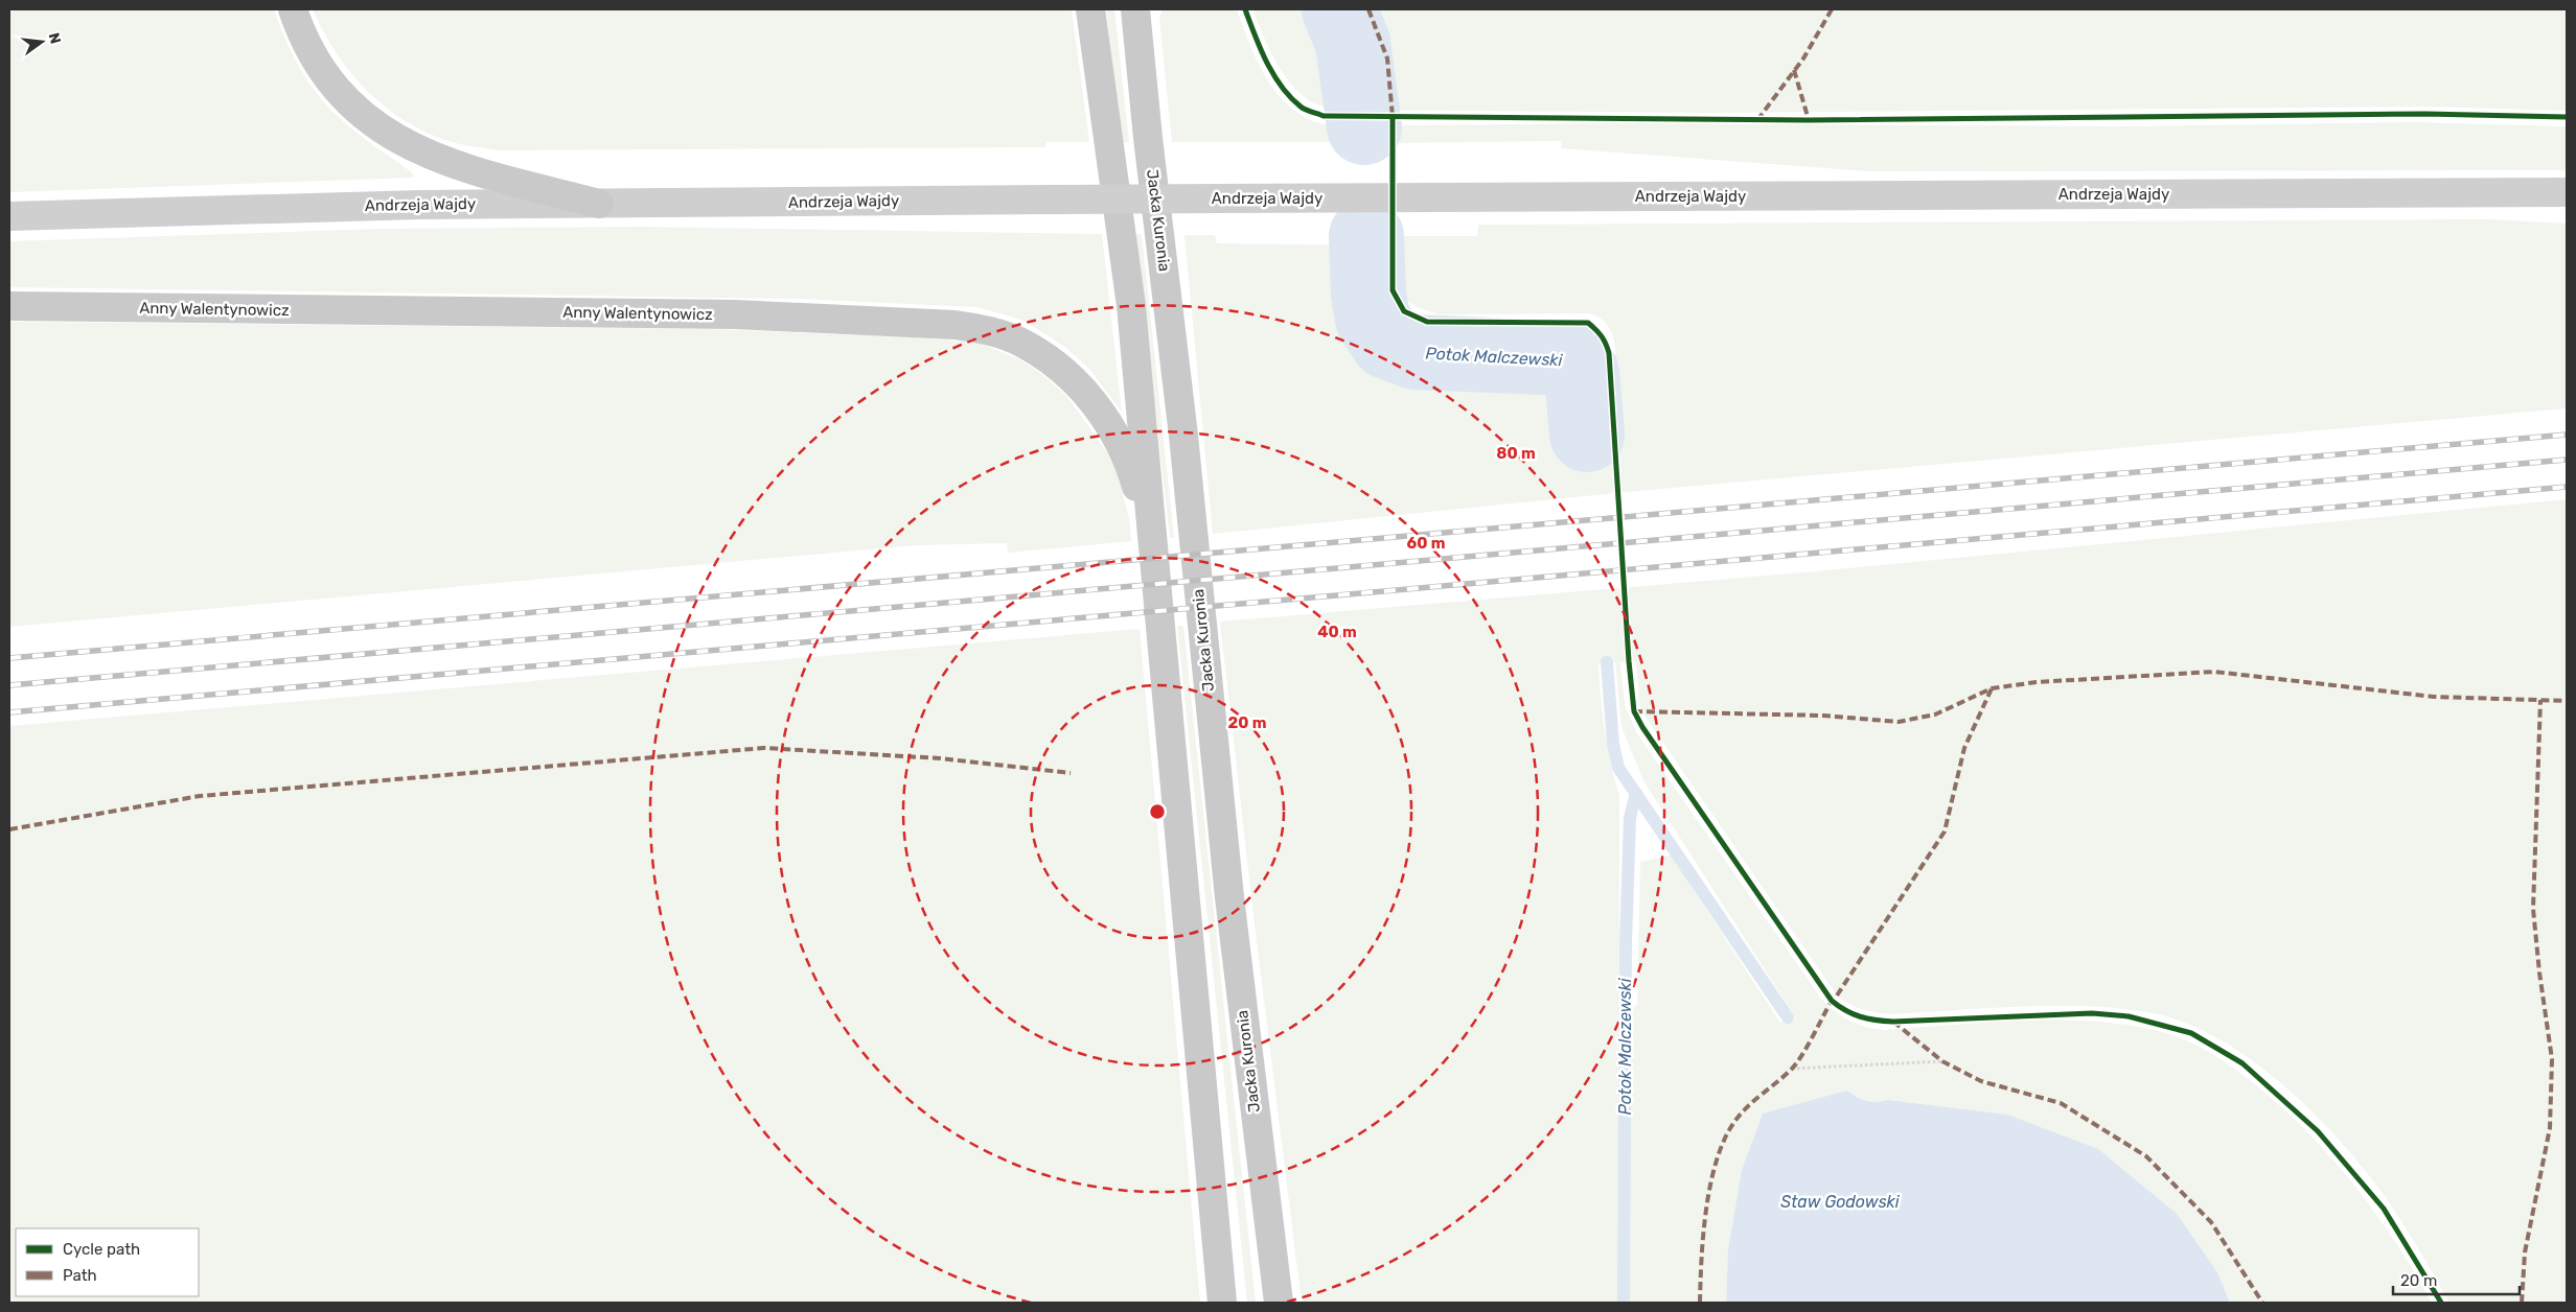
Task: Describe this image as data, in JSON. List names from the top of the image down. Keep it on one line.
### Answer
{"streets":{"main road":["Andrzeja Wajdy","Jacka Kuronia","Anny Walentynowicz"]},"water":["Potok Malczewski","Staw Godowski"],"legend":["Cycle path","Path"],"scale_bar":"20 m","north":"right","rings":["80 m","60 m","40 m","20 m"]}
